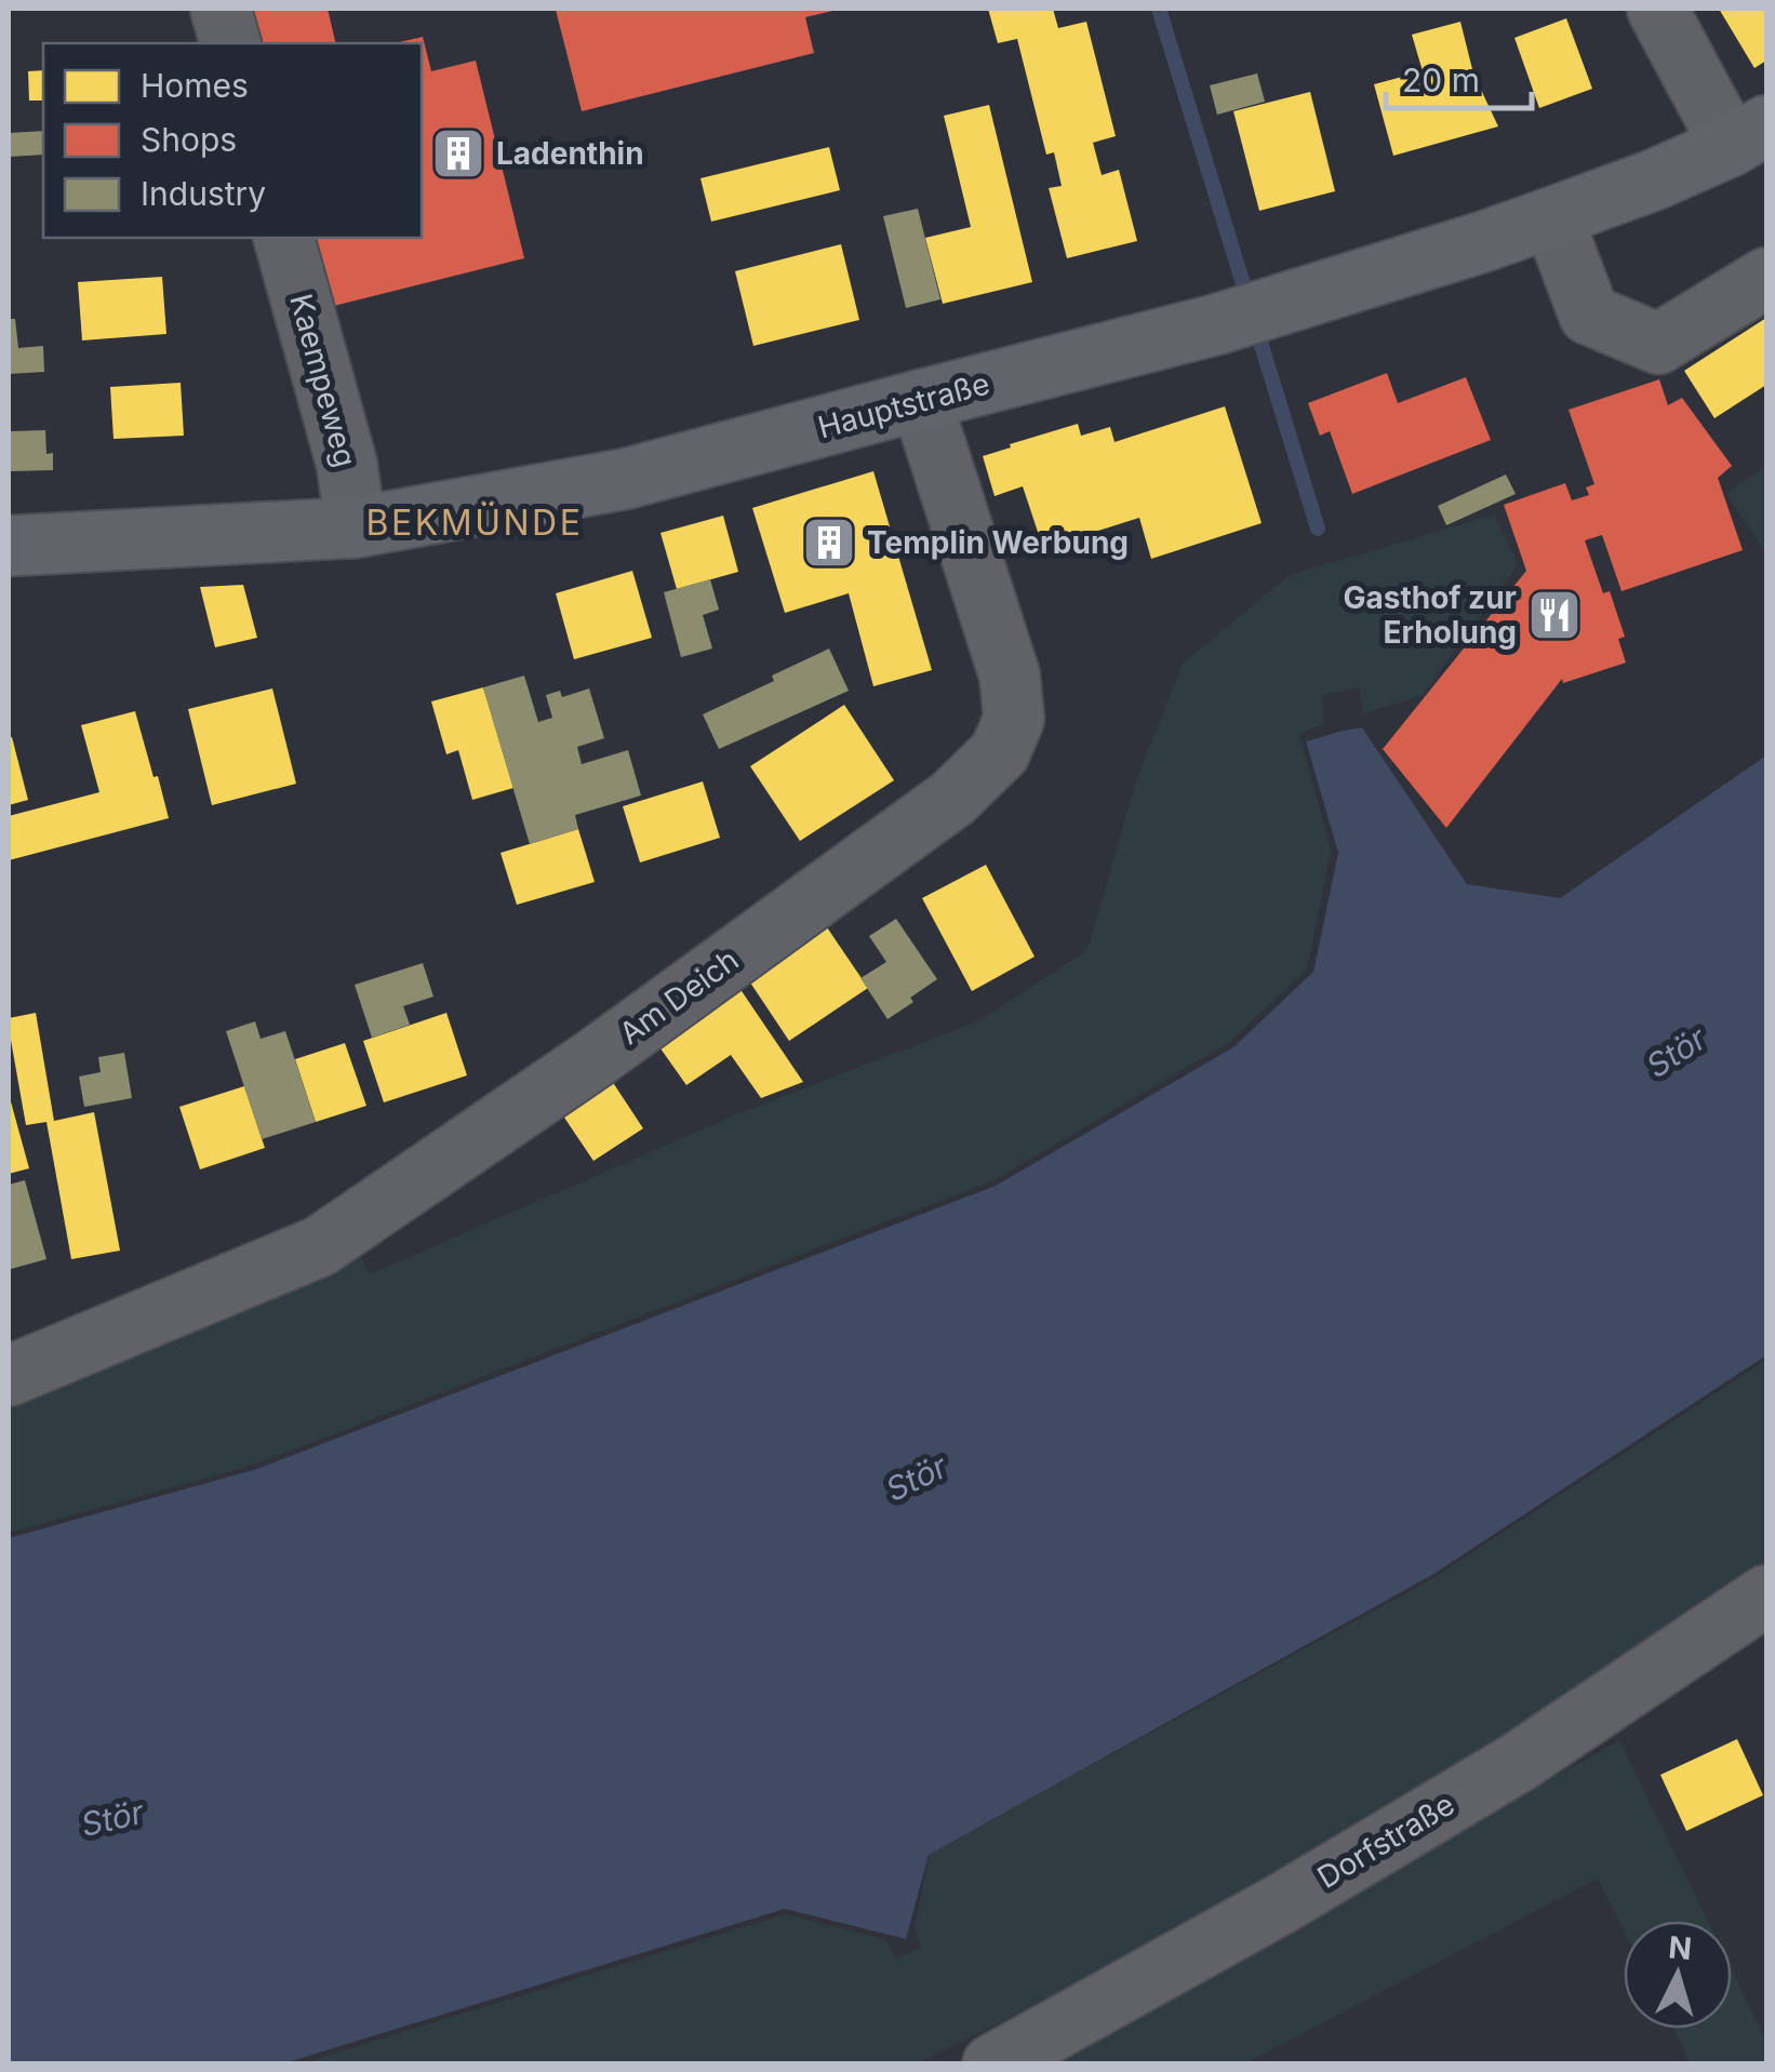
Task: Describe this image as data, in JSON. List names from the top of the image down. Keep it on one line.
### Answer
{"streets":{"main road":["Hauptstraße"],"street":["Kaempeweg","Am Deich","Dorfstraße"]},"crossings":[["Kaempeweg","Hauptstraße"],["Hauptstraße","Am Deich"]],"districts":["BEKMÜNDE"],"water":["Stör"],"places":{"building":["Ladenthin","Templin Werbung"],"restaurant":["Gasthof zur Erholung"]},"legend":["Homes","Shops","Industry"],"scale_bar":"20 m","north":"top"}
